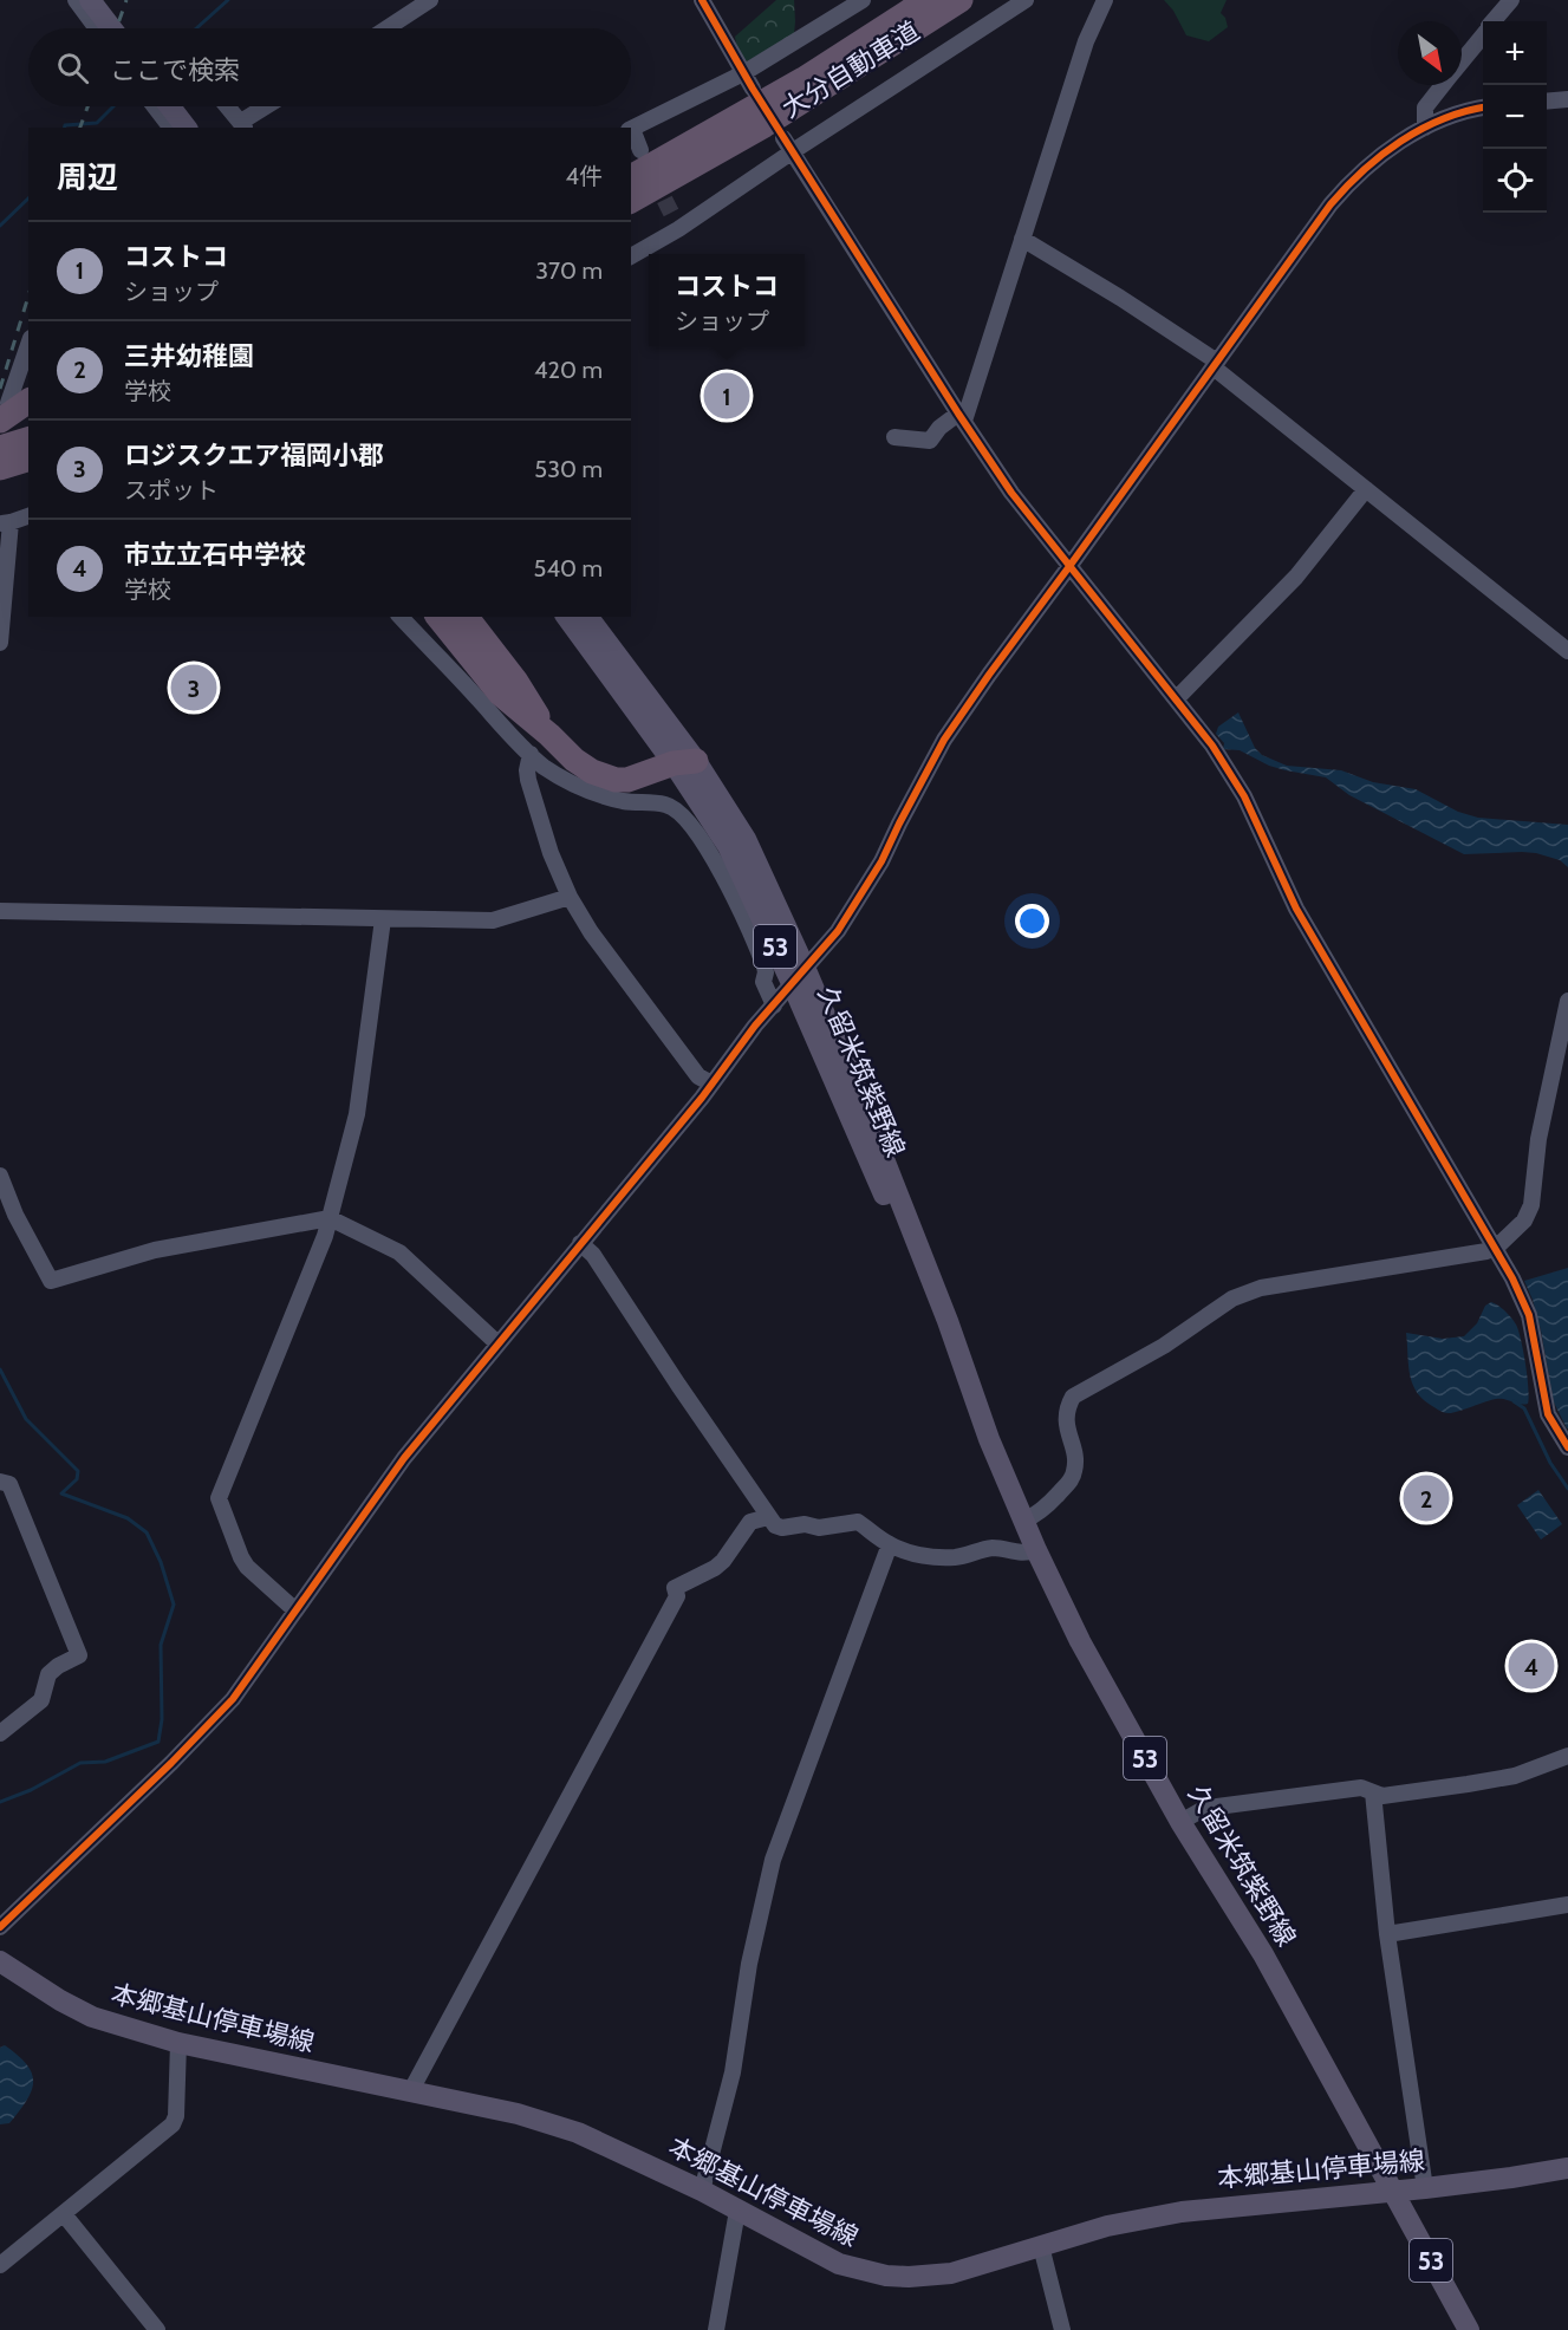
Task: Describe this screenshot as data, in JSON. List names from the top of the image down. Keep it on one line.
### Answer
{"streets":{"highway":["大分自動車道"],"main road":["53","久留米筑紫野線","本郷基山停車場線"]},"crossings":[["久留米筑紫野線","本郷基山停車場線"]],"north":"bottom right","page":{"map_buttons":["+","−"],"search":"ここで検索","heading":["周辺","4件"],"list":[{"mark":"1","name":"コストコ","note":"ショップ","value":"370 m"},{"mark":"2","name":"三井幼稚園","note":"学校","value":"420 m"},{"mark":"3","name":"ロジスクエア福岡小郡","note":"スポット","value":"530 m"},{"mark":"4","name":"市立立石中学校","note":"学校","value":"540 m"}],"popup":["コストコ","ショップ"],"pins":["1","3","2","4"]}}
